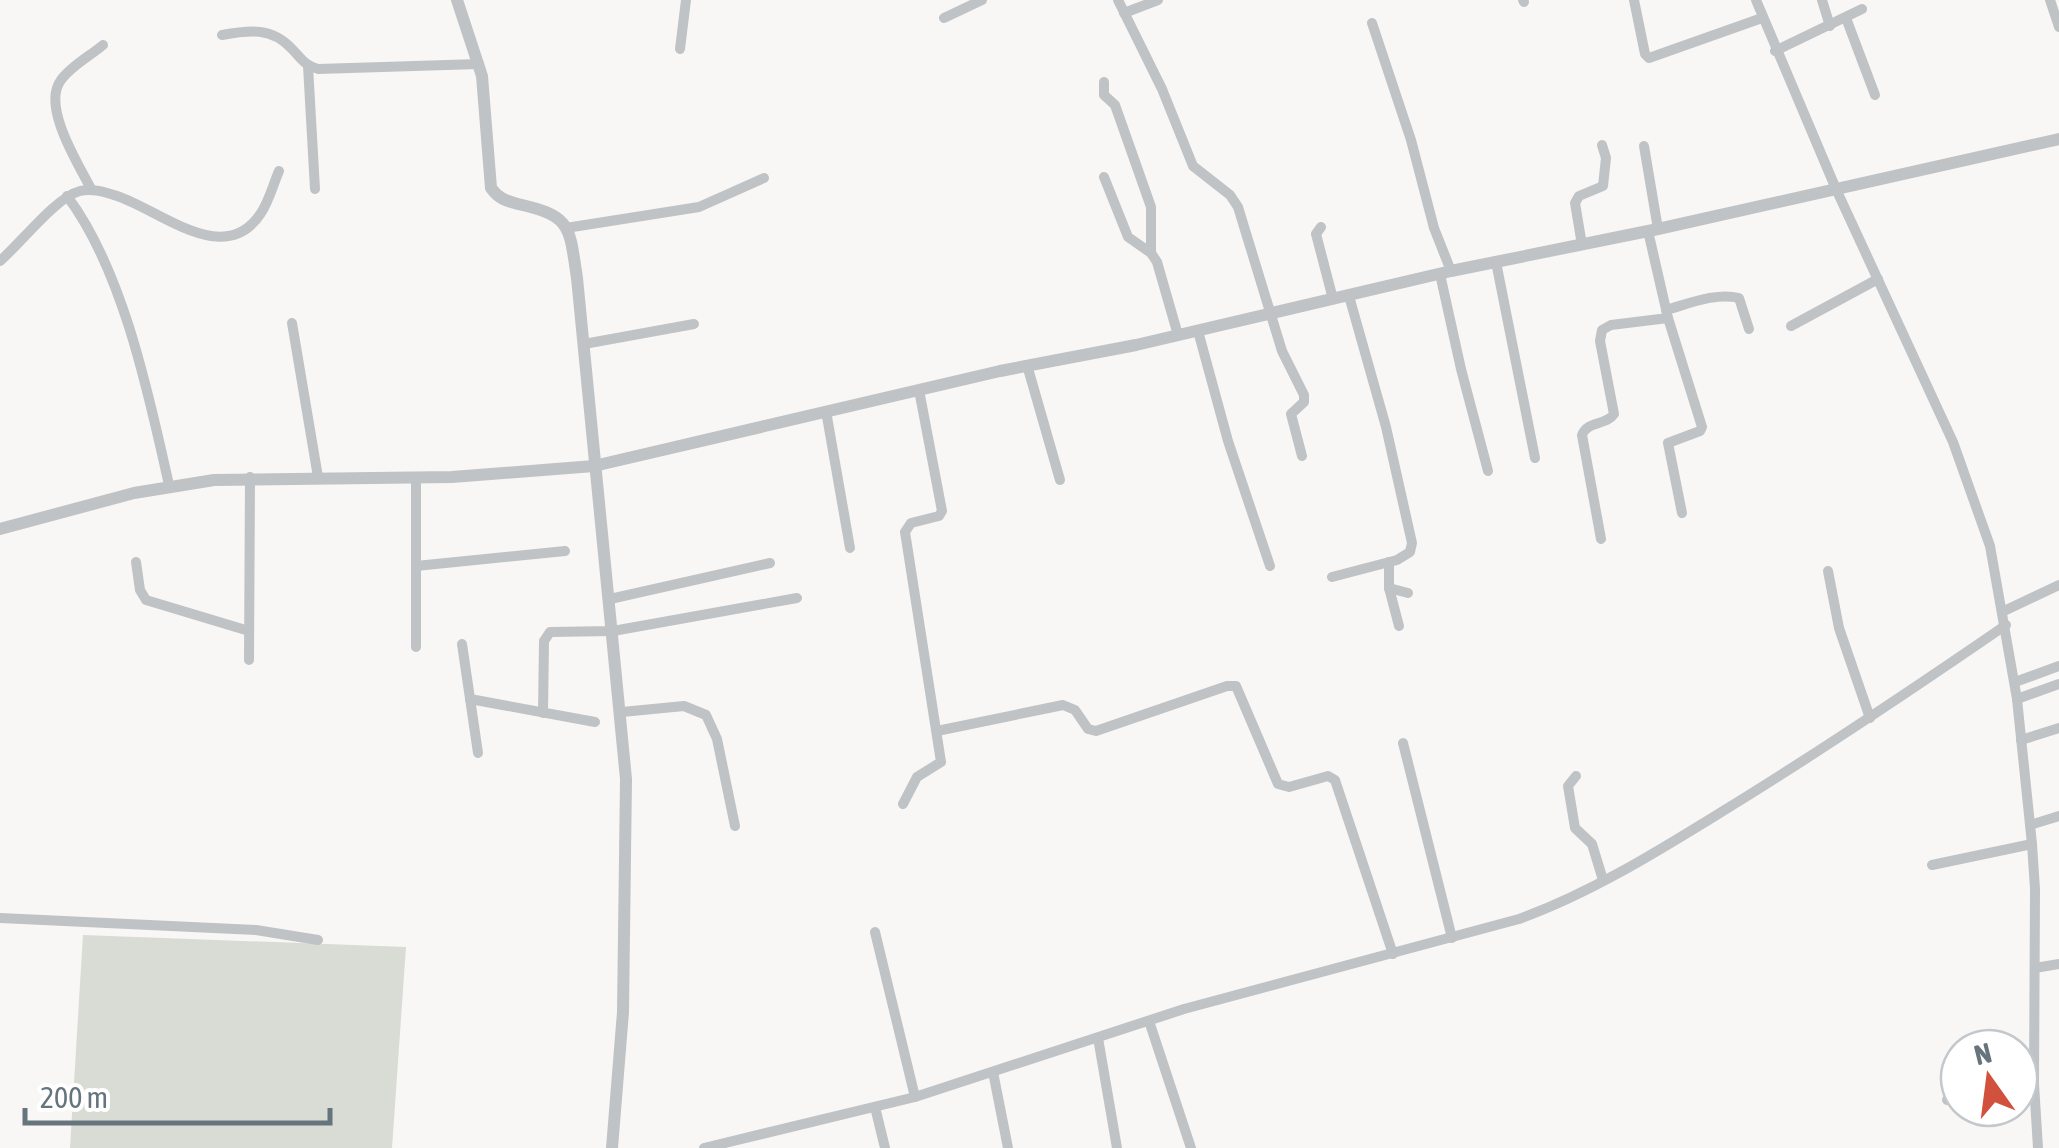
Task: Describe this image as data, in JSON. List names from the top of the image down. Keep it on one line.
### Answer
{"scale_bar":"200 m","north":"top"}
